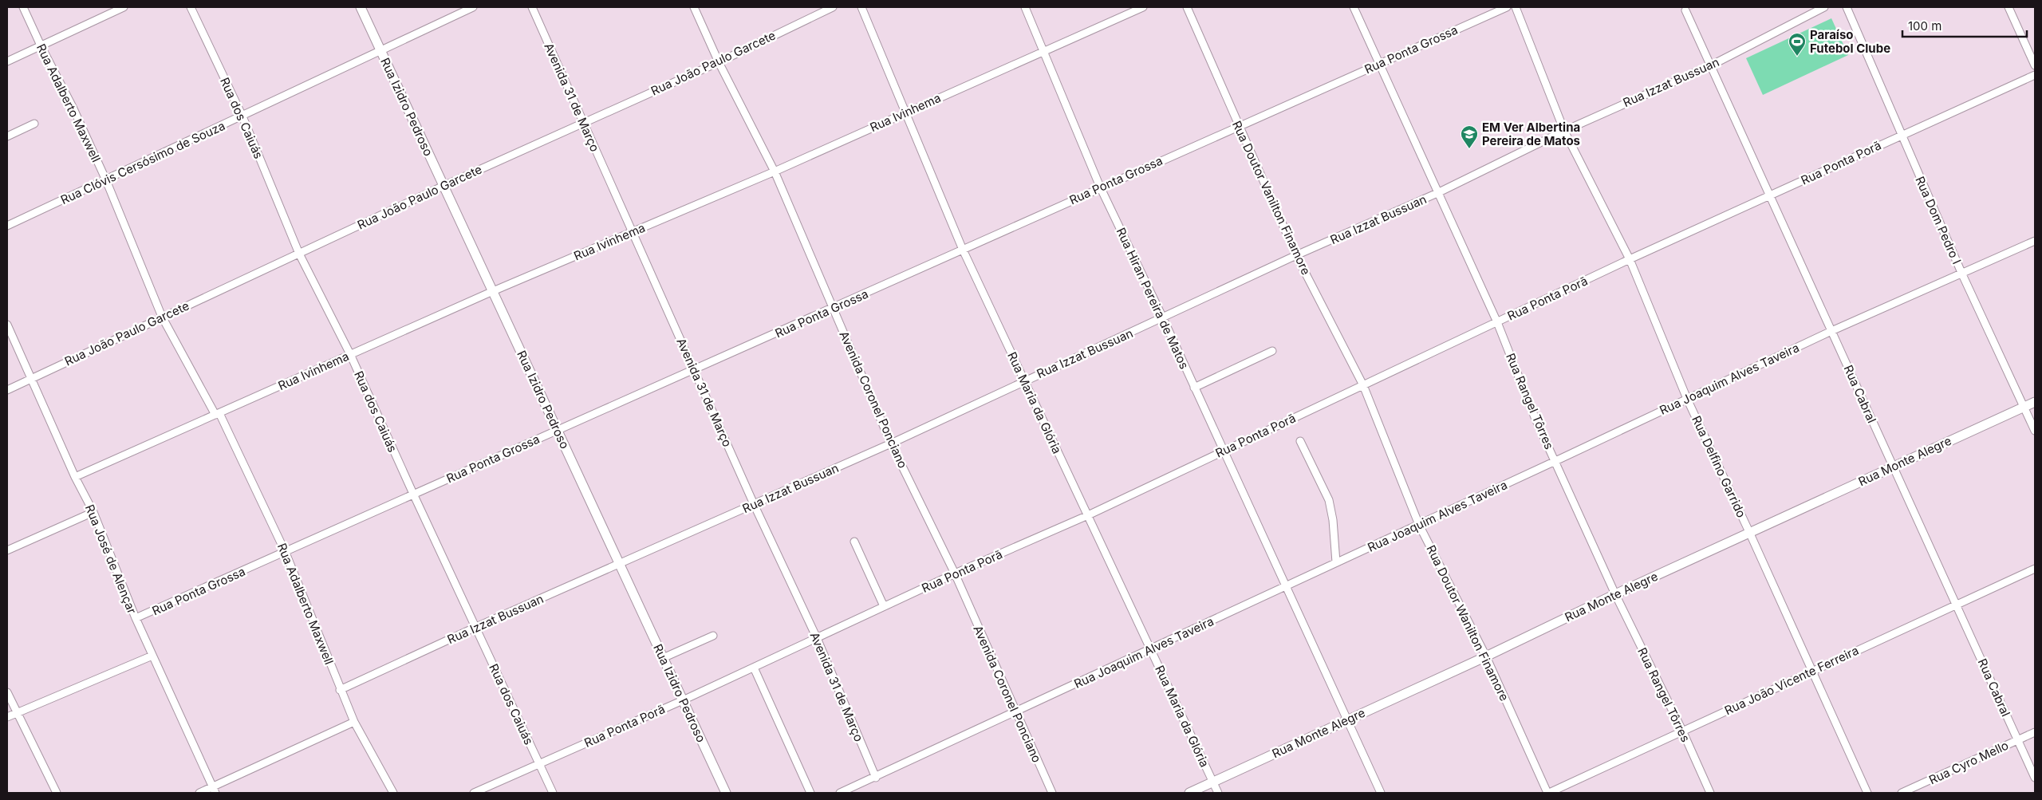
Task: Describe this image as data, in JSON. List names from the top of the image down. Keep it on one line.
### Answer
{"streets":{"street":["Rua Ponta Grossa","Rua João Paulo Garcete","Rua Izzat Bussuan","Avenida 31 de Março","Rua Adalberto Maxwell","Rua Izidro Pedroso","Rua Ivinhema","Rua dos Caiuás","Rua Clóvis Cersósimo de Souza","Rua Ponta Porã","Rua Doutor Vanilton Finamore","Rua Dom Pedro I","Rua Hiran Pereira de Matos","Rua Joaquim Alves Taveira","Rua Cabral","Avenida Coronel Ponciano","Rua Rangel Tôrres","Rua Maria da Glória","Rua Monte Alegre","Rua Delfino Garrido","Rua José de Alençar","Rua Doutor Wanilton Finamore","Rua João Vicente Ferreira","Rua Cyro Mello"]},"crossings":[["Rua Ponta Grossa","Avenida 31 de Março"],["Rua Ponta Grossa","Rua Adalberto Maxwell"],["Rua Ponta Grossa","Rua Izidro Pedroso"],["Rua Ponta Grossa","Rua dos Caiuás"],["Rua Ponta Grossa","Rua Doutor Vanilton Finamore"],["Rua Ponta Grossa","Rua Hiran Pereira de Matos"],["Rua Ponta Grossa","Avenida Coronel Ponciano"],["Rua Ponta Grossa","Rua Rangel Tôrres"],["Rua Ponta Grossa","Rua Maria da Glória"],["Rua Ponta Grossa","Rua José de Alençar"],["Rua João Paulo Garcete","Avenida 31 de Março"],["Rua João Paulo Garcete","Rua Adalberto Maxwell"],["Rua João Paulo Garcete","Rua Izidro Pedroso"],["Rua João Paulo Garcete","Rua dos Caiuás"],["Rua João Paulo Garcete","Avenida Coronel Ponciano"],["Rua João Paulo Garcete","Rua José de Alençar"],["Rua Izzat Bussuan","Avenida 31 de Março"],["Rua Izzat Bussuan","Rua Adalberto Maxwell"],["Rua Izzat Bussuan","Rua Izidro Pedroso"],["Rua Izzat Bussuan","Rua dos Caiuás"],["Rua Izzat Bussuan","Rua Doutor Vanilton Finamore"],["Rua Izzat Bussuan","Rua Hiran Pereira de Matos"],["Rua Izzat Bussuan","Rua Cabral"],["Rua Izzat Bussuan","Avenida Coronel Ponciano"],["Rua Izzat Bussuan","Rua Rangel Tôrres"],["Rua Izzat Bussuan","Rua Maria da Glória"],["Rua Izzat Bussuan","Rua Delfino Garrido"],["Avenida 31 de Março","Rua Ivinhema"],["Avenida 31 de Março","Rua Ponta Porã"],["Avenida 31 de Março","Rua Joaquim Alves Taveira"],["Rua Adalberto Maxwell","Rua Ivinhema"],["Rua Adalberto Maxwell","Rua Clóvis Cersósimo de Souza"],["Rua Izidro Pedroso","Rua Ivinhema"],["Rua Izidro Pedroso","Rua Clóvis Cersósimo de Souza"],["Rua Izidro Pedroso","Rua Ponta Porã"],["Rua Ivinhema","Rua dos Caiuás"],["Rua Ivinhema","Rua Hiran Pereira de Matos"],["Rua Ivinhema","Avenida Coronel Ponciano"],["Rua Ivinhema","Rua Maria da Glória"],["Rua Ivinhema","Rua José de Alençar"],["Rua dos Caiuás","Rua Clóvis Cersósimo de Souza"],["Rua dos Caiuás","Rua Ponta Porã"],["Rua Ponta Porã","Rua Doutor Vanilton Finamore"],["Rua Ponta Porã","Rua Dom Pedro I"],["Rua Ponta Porã","Rua Hiran Pereira de Matos"],["Rua Ponta Porã","Rua Cabral"],["Rua Ponta Porã","Avenida Coronel Ponciano"],["Rua Ponta Porã","Rua Rangel Tôrres"],["Rua Ponta Porã","Rua Maria da Glória"],["Rua Ponta Porã","Rua Delfino Garrido"],["Rua Ponta Porã","Rua Doutor Wanilton Finamore"],["Rua Doutor Vanilton Finamore","Rua Doutor Wanilton Finamore"],["Rua Dom Pedro I","Rua Joaquim Alves Taveira"],["Rua Dom Pedro I","Rua Monte Alegre"],["Rua Hiran Pereira de Matos","Rua Joaquim Alves Taveira"],["Rua Hiran Pereira de Matos","Rua Monte Alegre"],["Rua Joaquim Alves Taveira","Rua Cabral"],["Rua Joaquim Alves Taveira","Avenida Coronel Ponciano"],["Rua Joaquim Alves Taveira","Rua Rangel Tôrres"],["Rua Joaquim Alves Taveira","Rua Maria da Glória"],["Rua Joaquim Alves Taveira","Rua Delfino Garrido"],["Rua Joaquim Alves Taveira","Rua Doutor Wanilton Finamore"],["Rua Cabral","Rua Monte Alegre"],["Rua Cabral","Rua João Vicente Ferreira"],["Rua Cabral","Rua Cyro Mello"],["Rua Rangel Tôrres","Rua Monte Alegre"],["Rua Rangel Tôrres","Rua João Vicente Ferreira"],["Rua Maria da Glória","Rua Monte Alegre"],["Rua Monte Alegre","Rua Delfino Garrido"],["Rua Monte Alegre","Rua Doutor Wanilton Finamore"],["Rua Delfino Garrido","Rua João Vicente Ferreira"],["Rua Doutor Wanilton Finamore","Rua João Vicente Ferreira"]],"places":{"sports":["Paraíso Futebol Clube"],"school or university":["EM Ver Albertina Pereira de Matos"]},"scale_bar":"100 m"}
